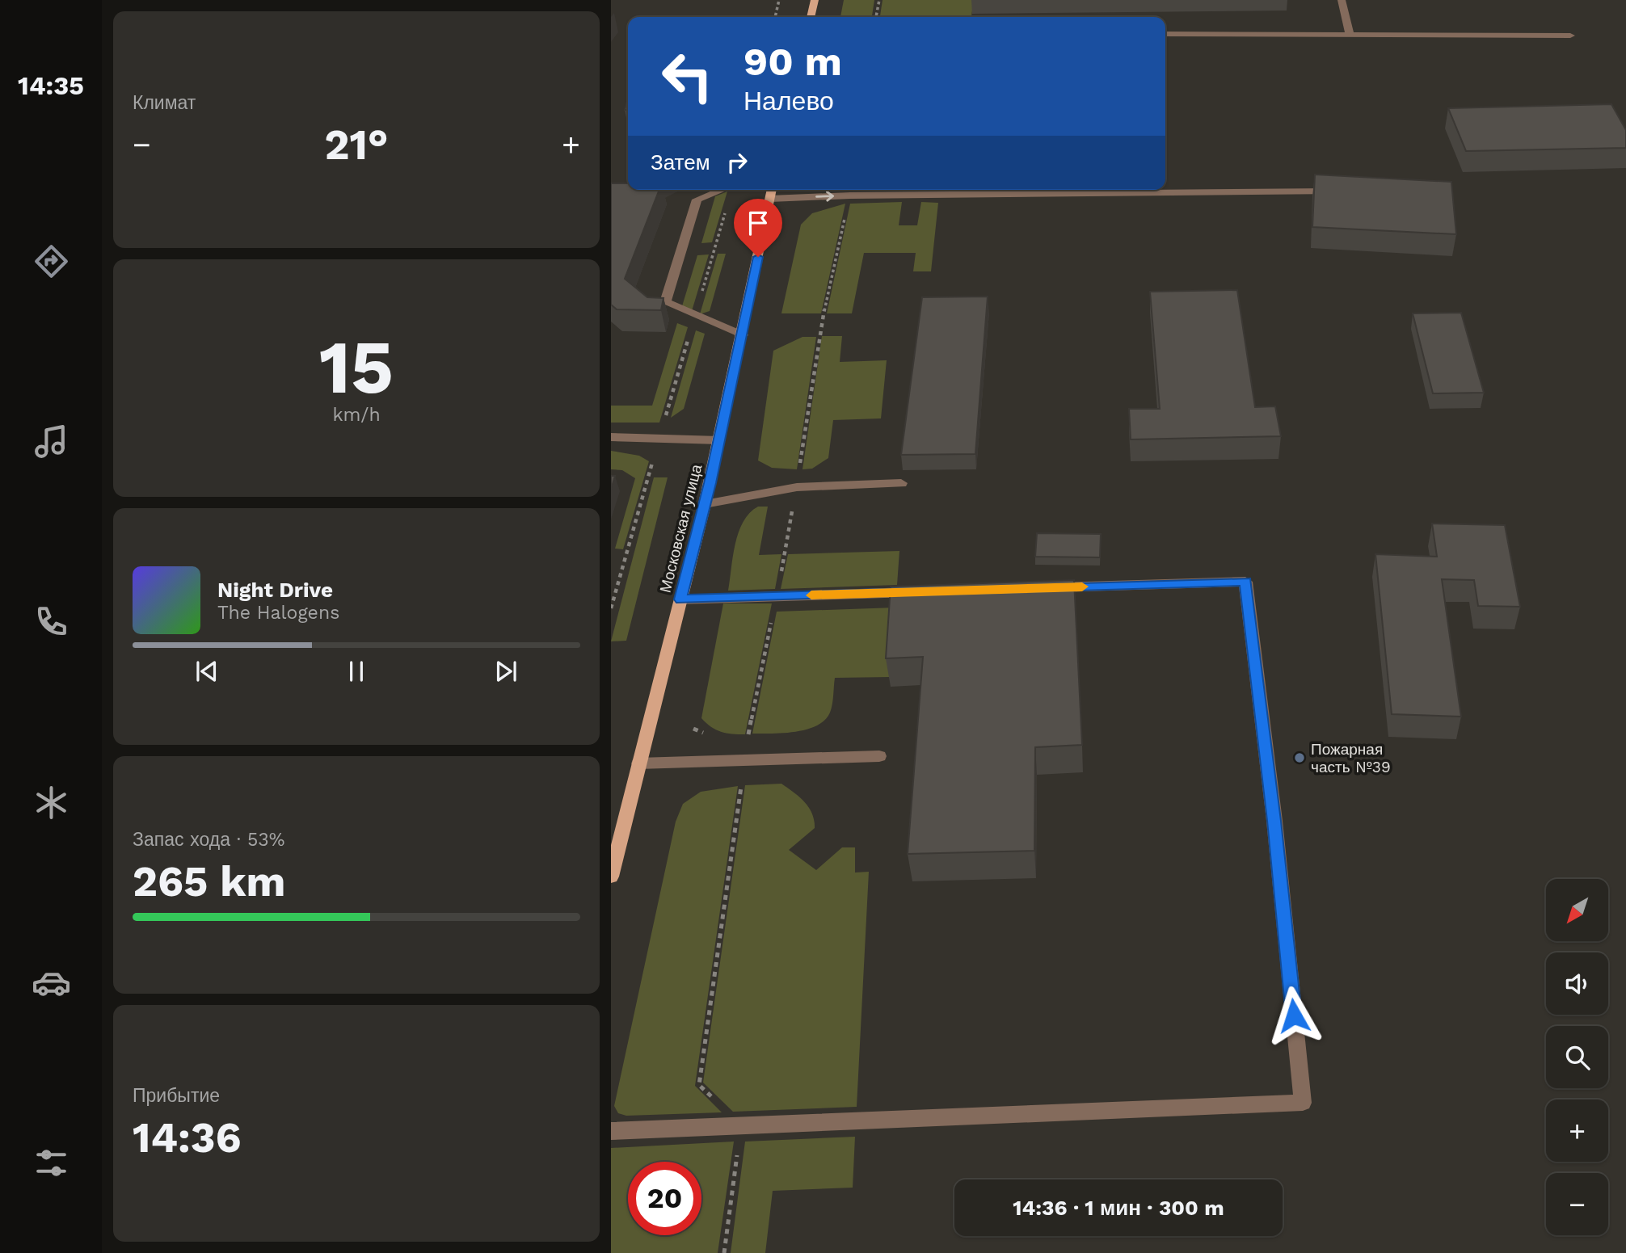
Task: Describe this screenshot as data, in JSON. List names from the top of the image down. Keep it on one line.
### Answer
{"streets":{"main road":["Московская улица"]},"places":["Пожарная часть №39"],"north":"bottom left","page":{"tabs":"14:35","tile":["Климат",["15","km/h"],["Запас хода · 53%","265 km"],["Прибытие","14:36"]],"turn":["90 m","Налево"],"heat":["−","21°","+"],"then":"Затем","song":["Night Drive","The Halogens"],"map_buttons":["+","−"],"limit":"20","trip":"14:36 · 1 мин · 300 m"}}
